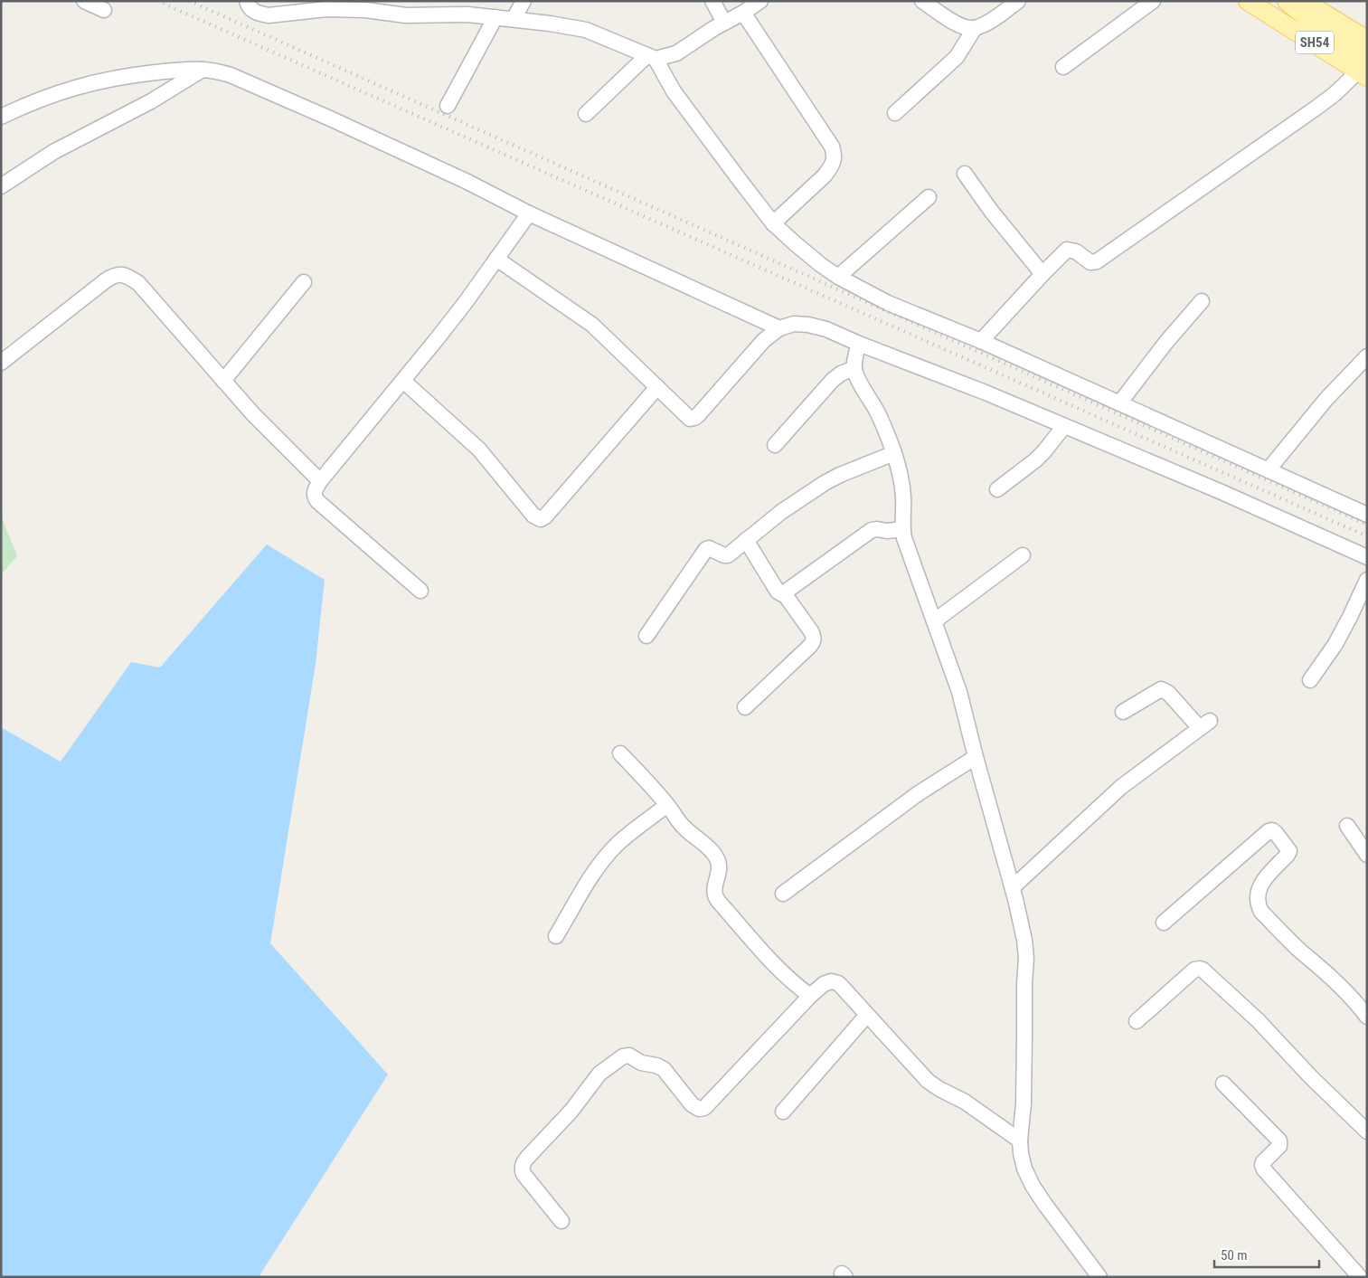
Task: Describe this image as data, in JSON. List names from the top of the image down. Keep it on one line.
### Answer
{"streets":{"main road":["SH54"]},"scale_bar":"50 m"}
